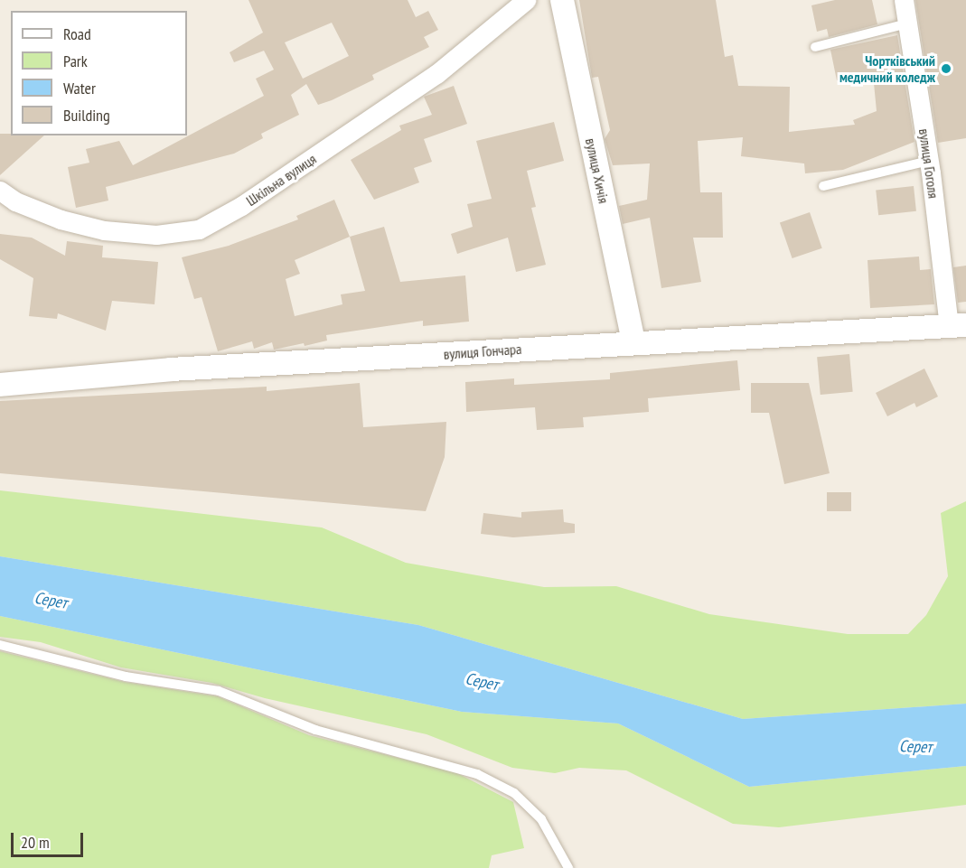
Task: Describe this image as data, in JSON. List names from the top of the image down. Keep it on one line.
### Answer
{"streets":{"street":["вулиця Гоголя","вулиця Хичія","Шкільна вулиця","вулиця Гончара"]},"crossings":[["вулиця Гоголя","вулиця Гончара"],["вулиця Хичія","вулиця Гончара"]],"water":["Серет"],"places":["Чортківський медичний коледж"],"legend":["Road","Park","Water","Building"],"scale_bar":"20 m"}
